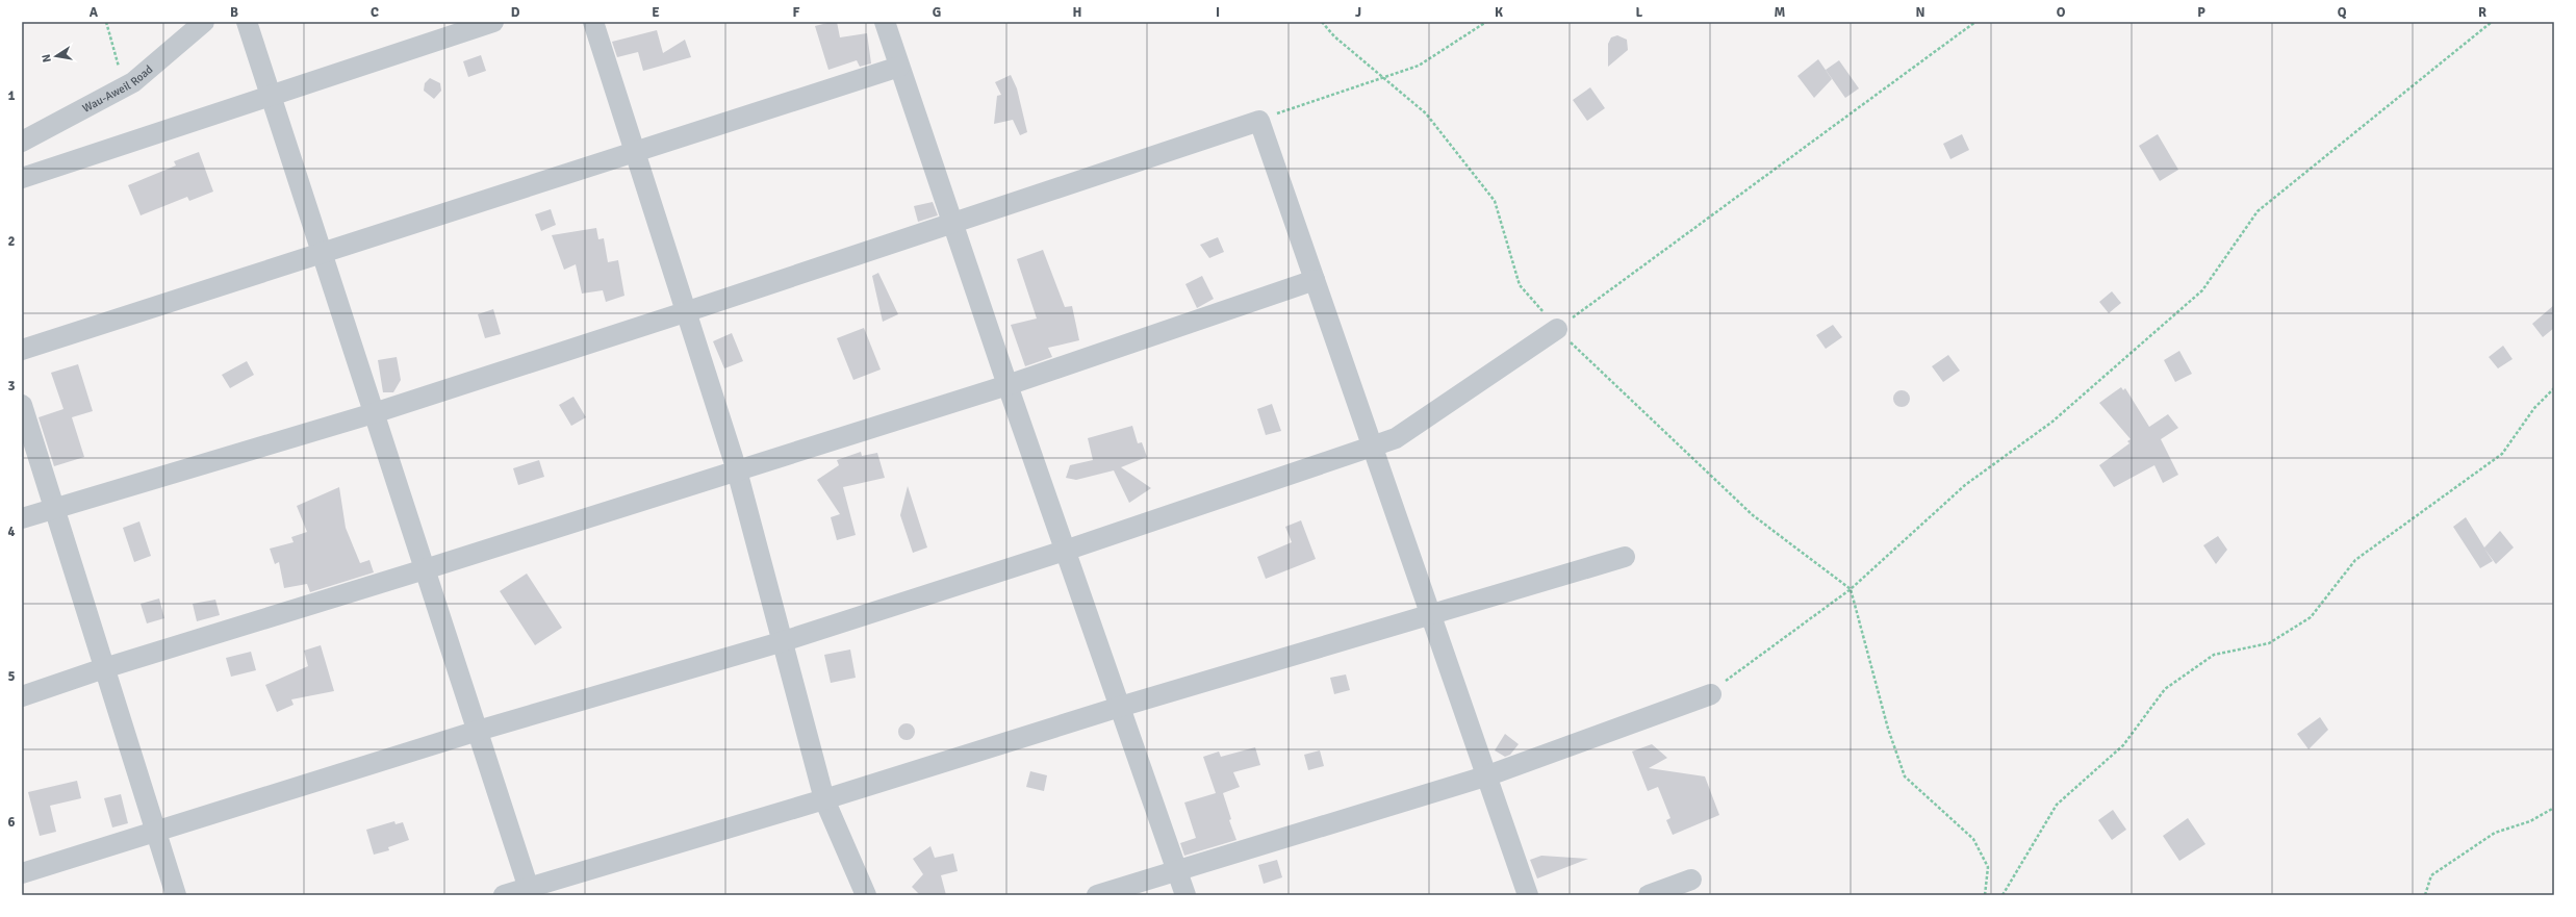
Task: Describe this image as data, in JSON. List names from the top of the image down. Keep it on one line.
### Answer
{"streets":{"street":["Wau-Aweil Road"]},"north":"left","grid":{"columns":["A","B","C","D","E","F","G","H","I","J","K","L","M","N","O","P","Q","R"],"rows":["1","2","3","4","5","6"]}}
